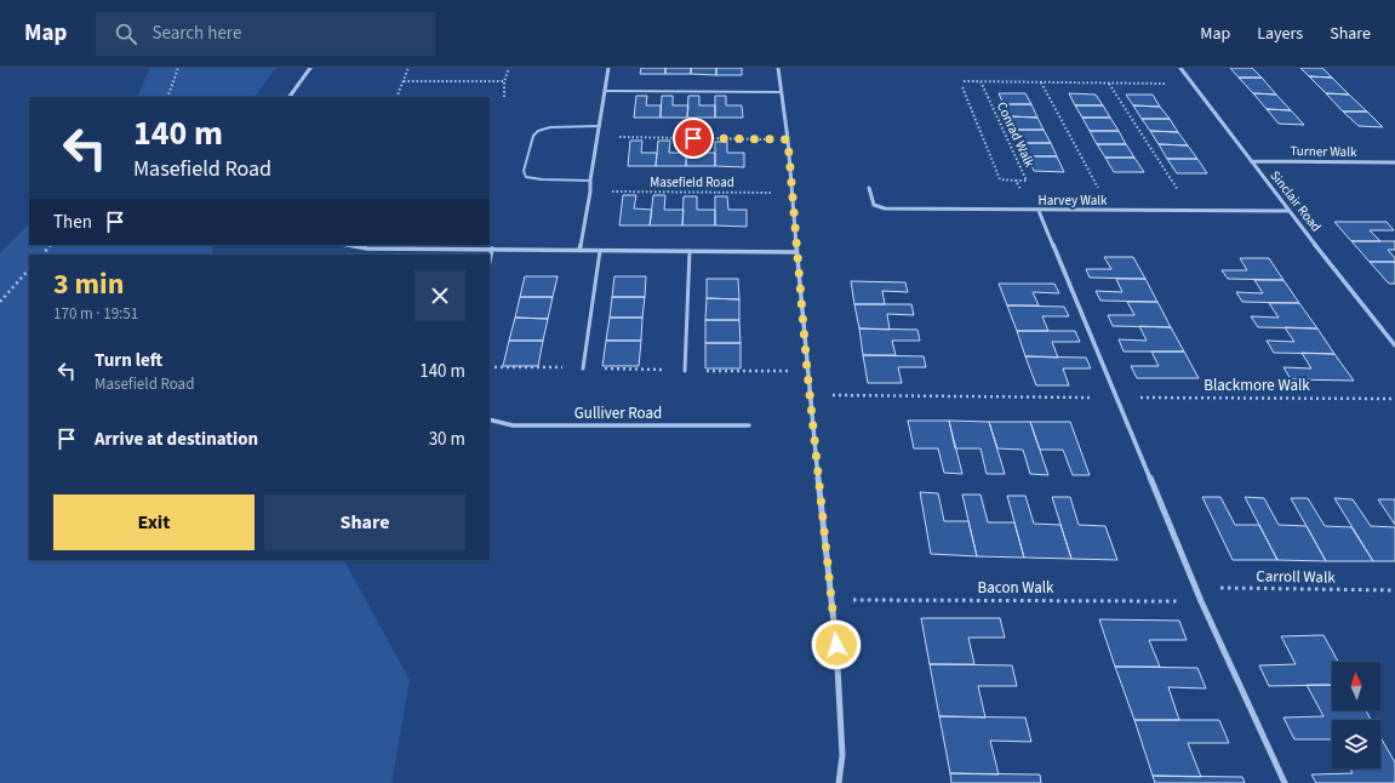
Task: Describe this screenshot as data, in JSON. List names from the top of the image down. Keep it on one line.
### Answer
{"streets":{"street":["Turner Walk","Harvey Walk","Sinclair Road","Gulliver Road"],"path":["Conrad Walk","Masefield Road","Blackmore Walk","Carroll Walk","Bacon Walk"]},"crossings":[["Conrad Walk","Harvey Walk"],["Turner Walk","Sinclair Road"],["Harvey Walk","Sinclair Road"]],"north":"top","page":{"header":"Map","search":"Search here","nav":["Map","Layers","Share"],"turn":["140 m","Masefield Road"],"then":"Then","heading":["3 min","170 m · 19:51"],"list":[{"name":"Turn left","note":"Masefield Road","value":"140 m"},{"name":"Arrive at destination","value":"30 m"}],"buttons":["Exit","Share"]}}
